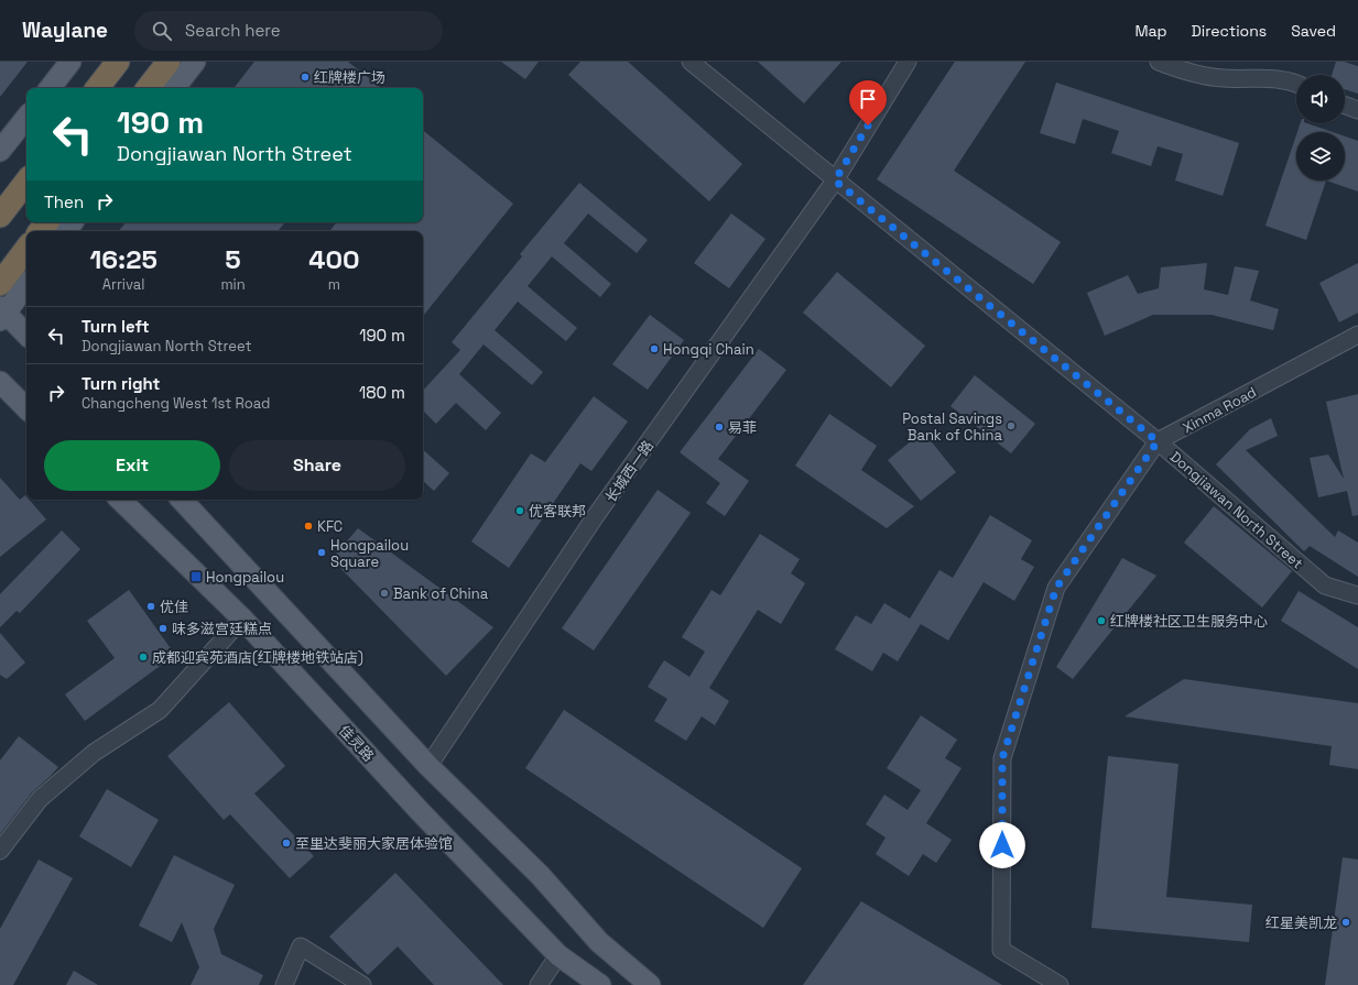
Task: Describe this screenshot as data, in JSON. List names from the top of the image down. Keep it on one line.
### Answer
{"streets":{"main road":["佳灵路"],"street":["Xinma Road","长城西一路","Dongjiawan North Street"]},"crossings":[["Xinma Road","Dongjiawan North Street"],["长城西一路","Dongjiawan North Street"]],"places":{"other":["红牌楼广场","Hongqi Chain","Postal Savings Bank of China","易菲","优客联邦","KFC","Hongpailou Square","Bank of China","优佳","红牌楼社区卫生服务中心","味多滋宫廷糕点","成都迎宾苑酒店(红牌楼地铁站店)","至里达斐丽大家居体验馆","红星美凯龙"],"transit":["Hongpailou"]},"page":{"header":"Waylane","search":"Search here","nav":["Map","Directions","Saved"],"turn":["190 m","Dongjiawan North Street"],"then":"Then","eta":["16:25","Arrival","5","min","400","m"],"list":[{"name":"Turn left","note":"Dongjiawan North Street","value":"190 m"},{"name":"Turn right","note":"Changcheng West 1st Road","value":"180 m"}],"buttons":["Exit","Share"]}}
